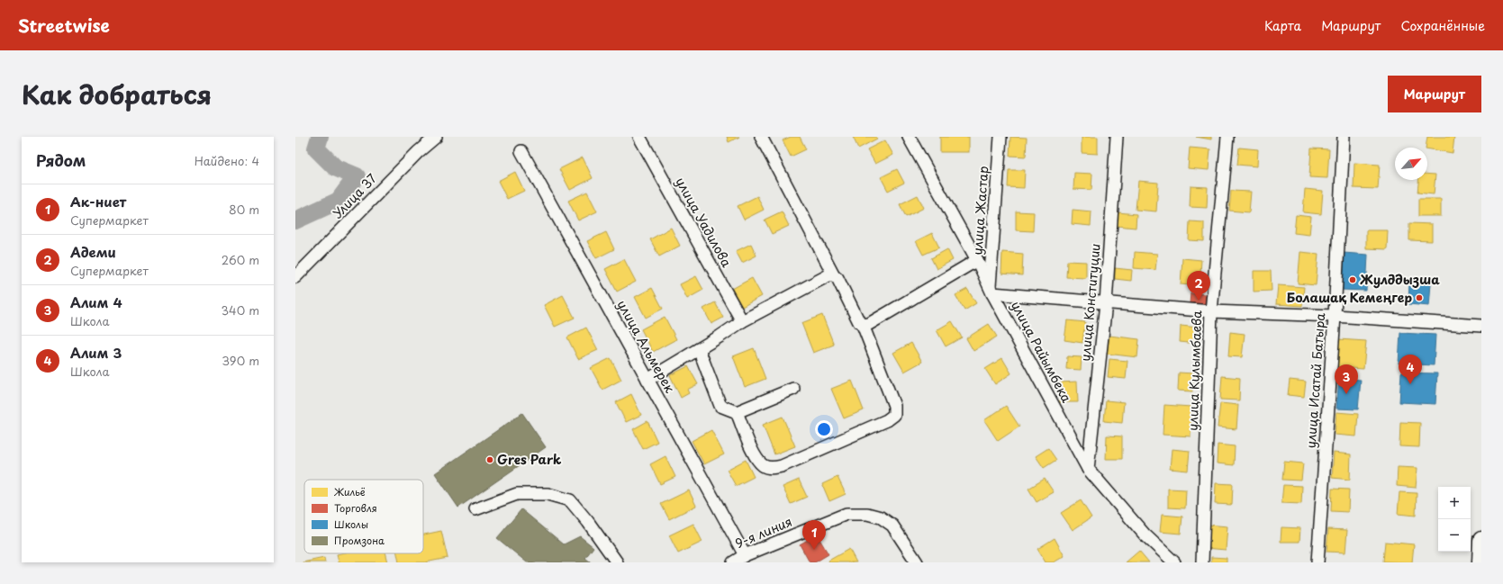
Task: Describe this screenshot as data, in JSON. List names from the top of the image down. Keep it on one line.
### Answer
{"streets":{"street":["Улица 37","улица Жастар","улица Уадилова","улица Конституции","улица Альмерек","улица Райымбека","улица Кулымбаева","улица Исатай Батыра","9-я линия"]},"crossings":[["улица Жастар","улица Райымбека"],["улица Конституции","улица Райымбека"],["улица Альмерек","9-я линия"]],"places":["Жулддызша","Болашақ Кемеңгер","Gres Park"],"legend":["Жильё","Торговля","Школы","Промзона"],"north":"top right","page":{"header":"Streetwise","nav":["Карта","Маршрут","Сохранённые"],"title":"Как добраться","buttons":"Маршрут","heading":["Рядом","Найдено: 4"],"list":[{"mark":"1","name":"Ак-ниет","note":"Супермаркет","value":"80 m"},{"mark":"2","name":"Адеми","note":"Супермаркет","value":"260 m"},{"mark":"3","name":"Алим 4","note":"Школа","value":"340 m"},{"mark":"4","name":"Алим 3","note":"Школа","value":"390 m"}],"pins":["2","4","3","1"],"map_buttons":["+","−"]}}
